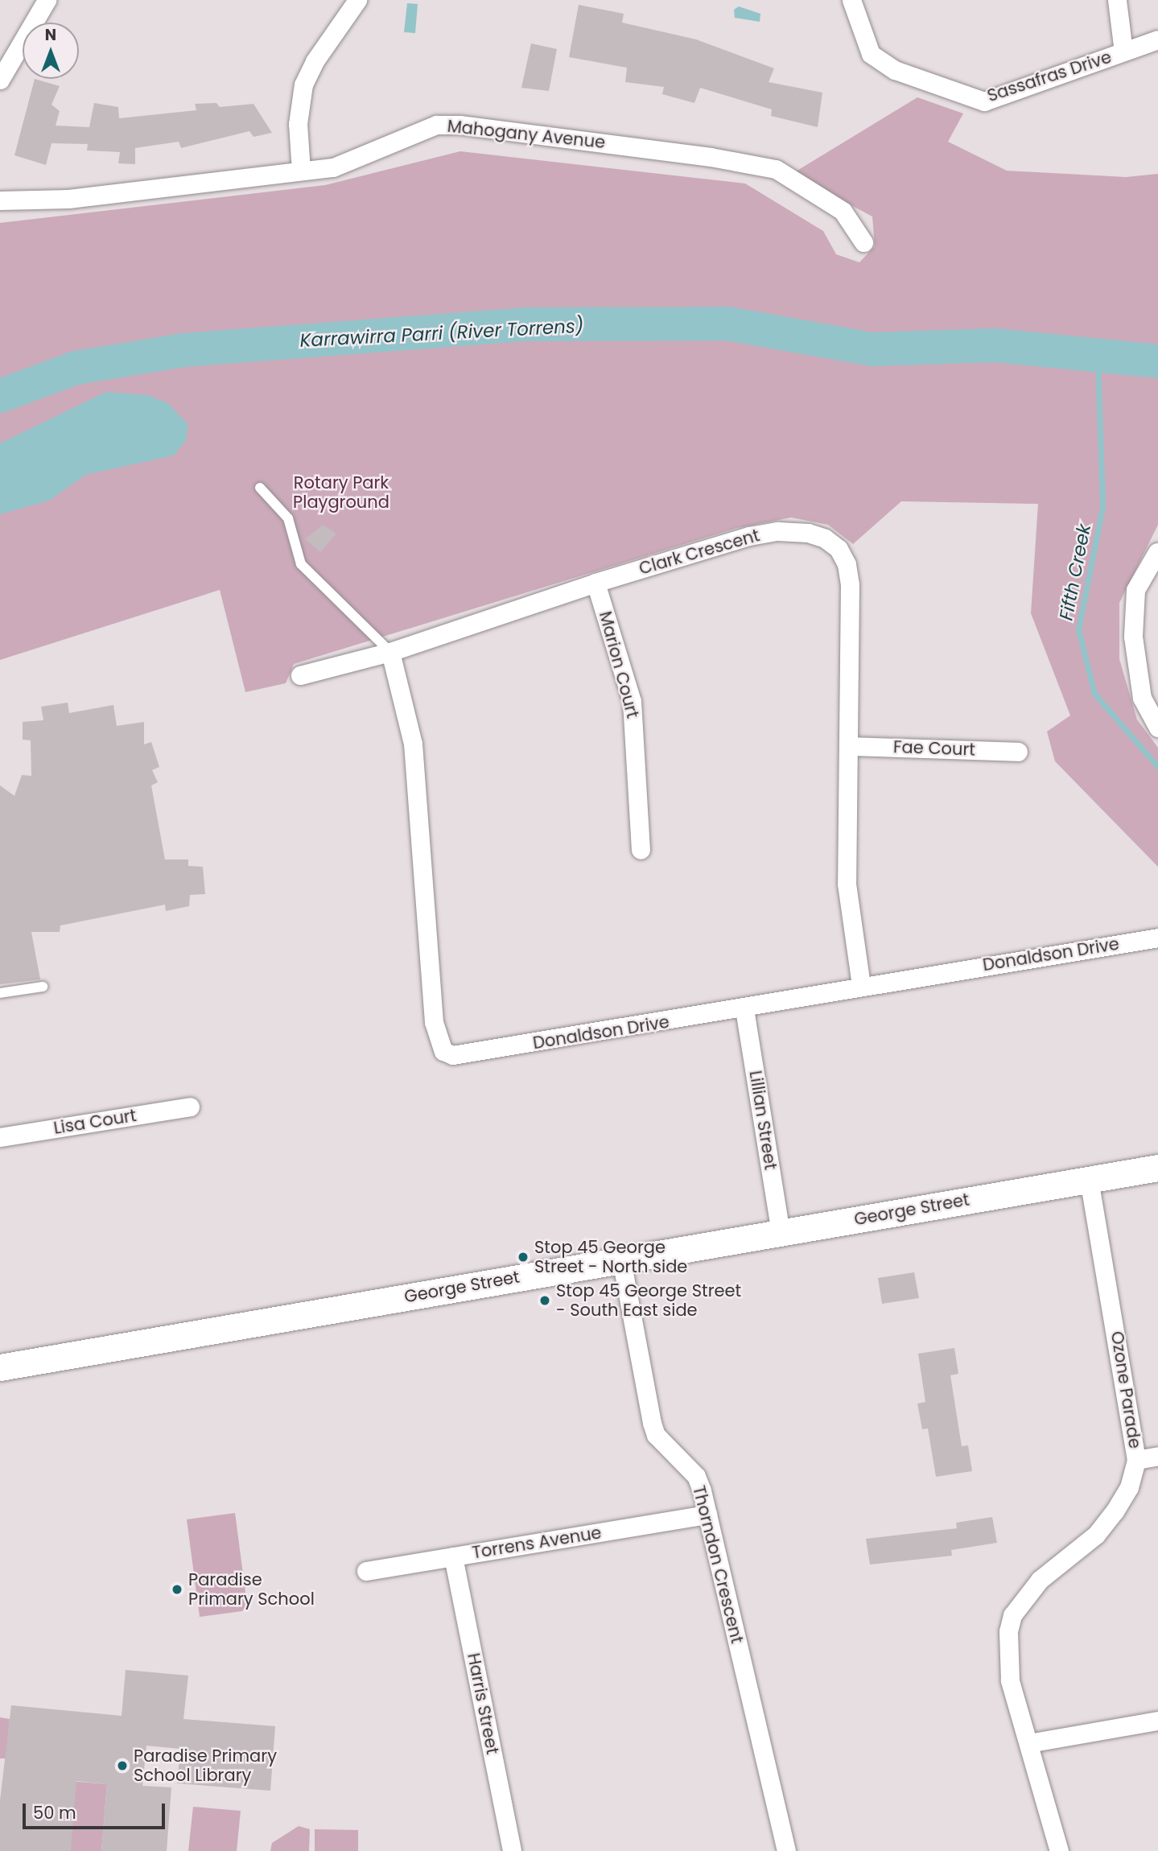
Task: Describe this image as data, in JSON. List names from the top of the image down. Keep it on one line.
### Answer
{"streets":{"street":["Sassafras Drive","Mahogany Avenue","Clark Crescent","Marion Court","Fae Court","Donaldson Drive","Lillian Street","Lisa Court","George Street","Ozone Parade","Torrens Avenue","Thorndon Crescent","Harris Street"]},"crossings":[["Clark Crescent","Marion Court"],["Clark Crescent","Fae Court"],["Clark Crescent","Donaldson Drive"],["Donaldson Drive","Lillian Street"],["Lillian Street","George Street"],["George Street","Ozone Parade"],["George Street","Thorndon Crescent"],["Torrens Avenue","Thorndon Crescent"],["Torrens Avenue","Harris Street"]],"water":["Karrawirra Parri (River Torrens)","Fifth Creek"],"parks":["Rotary Park Playground"],"places":["Stop 45 George Street - North side","Stop 45 George Street - South East side","Paradise Primary School","Paradise Primary School Library"],"scale_bar":"50 m","north":"top"}
